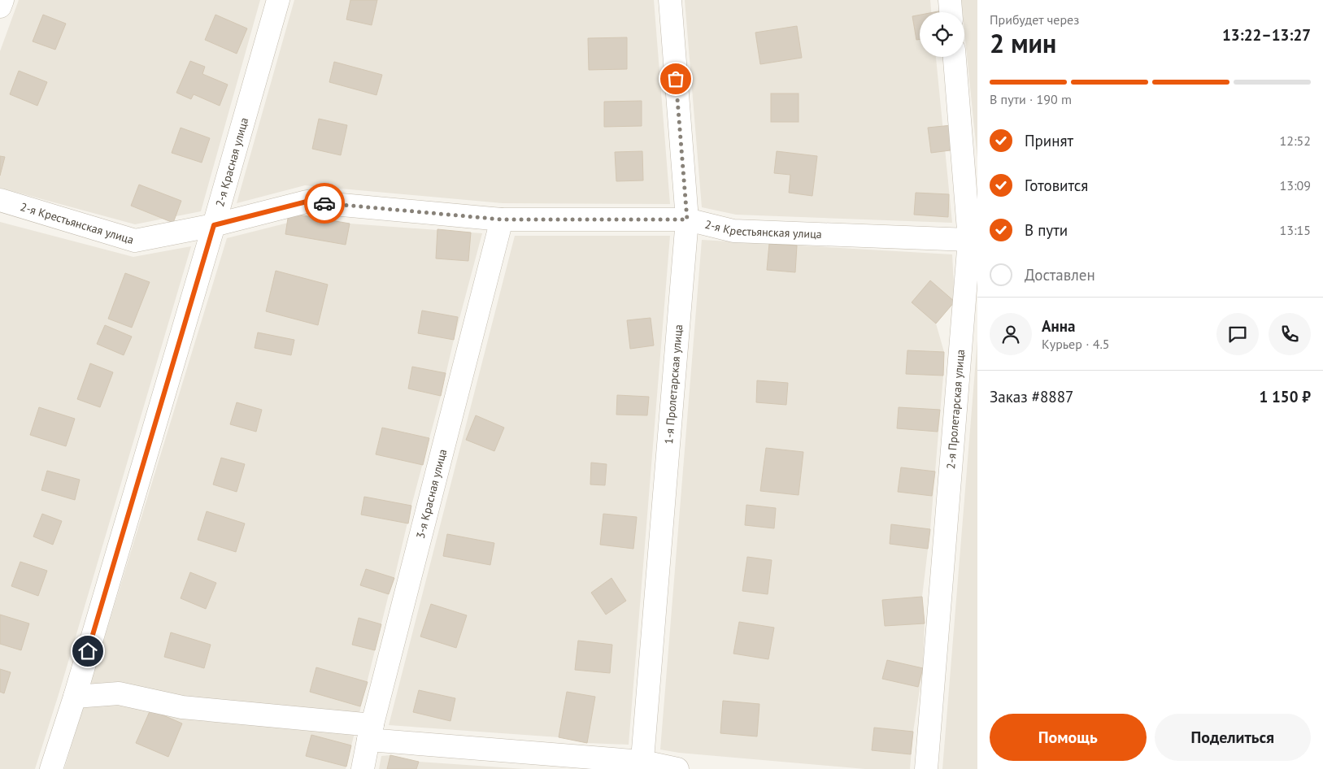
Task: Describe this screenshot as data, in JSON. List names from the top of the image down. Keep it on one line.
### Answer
{"streets":{"street":["2-я Красная улица","2-я Крестьянская улица","1-я Пролетарская улица","2-я Пролетарская улица","3-я Красная улица"]},"crossings":[["2-я Красная улица","2-я Крестьянская улица"],["2-я Крестьянская улица","1-я Пролетарская улица"],["2-я Крестьянская улица","2-я Пролетарская улица"],["2-я Крестьянская улица","3-я Красная улица"]],"page":{"heading":["2 мин","Прибудет через","13:22–13:27"],"panel":["Анна","Курьер · 4.5","Заказ #8887","1 150 ₽"],"bar":"В пути · 190 m","list":[["Принят","12:52"],["Готовится","13:09"],["В пути","13:15"],"Доставлен"],"buttons":["Помощь","Поделиться"]}}
